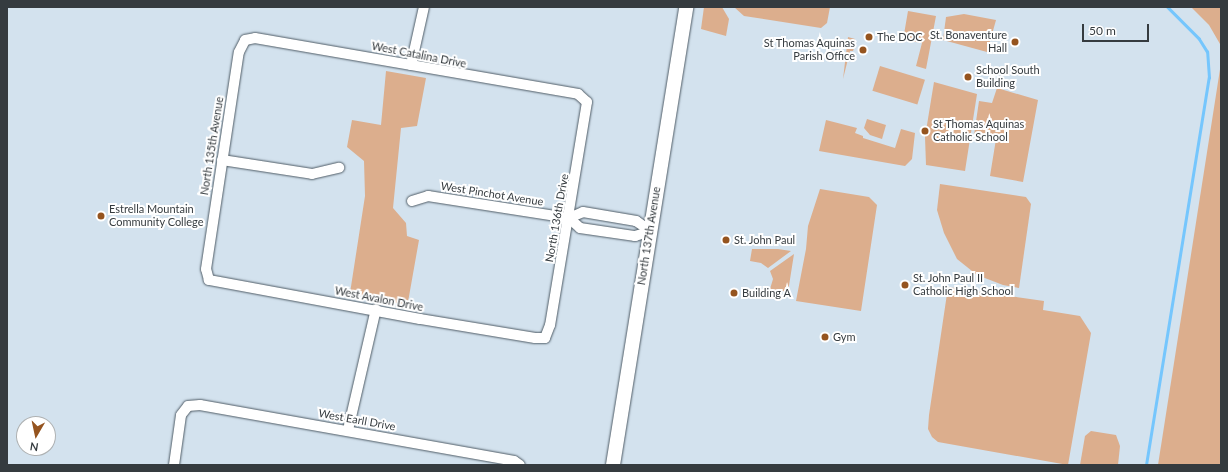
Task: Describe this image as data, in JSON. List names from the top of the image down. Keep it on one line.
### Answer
{"streets":{"street":["West Catalina Drive","North 135th Avenue","West Pinchot Avenue","North 136th Drive","North 137th Avenue","West Avalon Drive","West Earll Drive"]},"crossings":[["West Catalina Drive","North 135th Avenue"],["West Catalina Drive","North 136th Drive"],["North 135th Avenue","West Avalon Drive"],["West Pinchot Avenue","North 136th Drive"],["West Pinchot Avenue","North 137th Avenue"],["North 136th Drive","West Avalon Drive"]],"places":["The DOC","St. Bonaventure Hall","St Thomas Aquinas Parish Office","School South Building","St Thomas Aquinas Catholic School","Estrella Mountain Community College","St. John Paul","St. John Paul II Catholic High School","Building A","Gym"],"scale_bar":"50 m","north":"bottom"}
